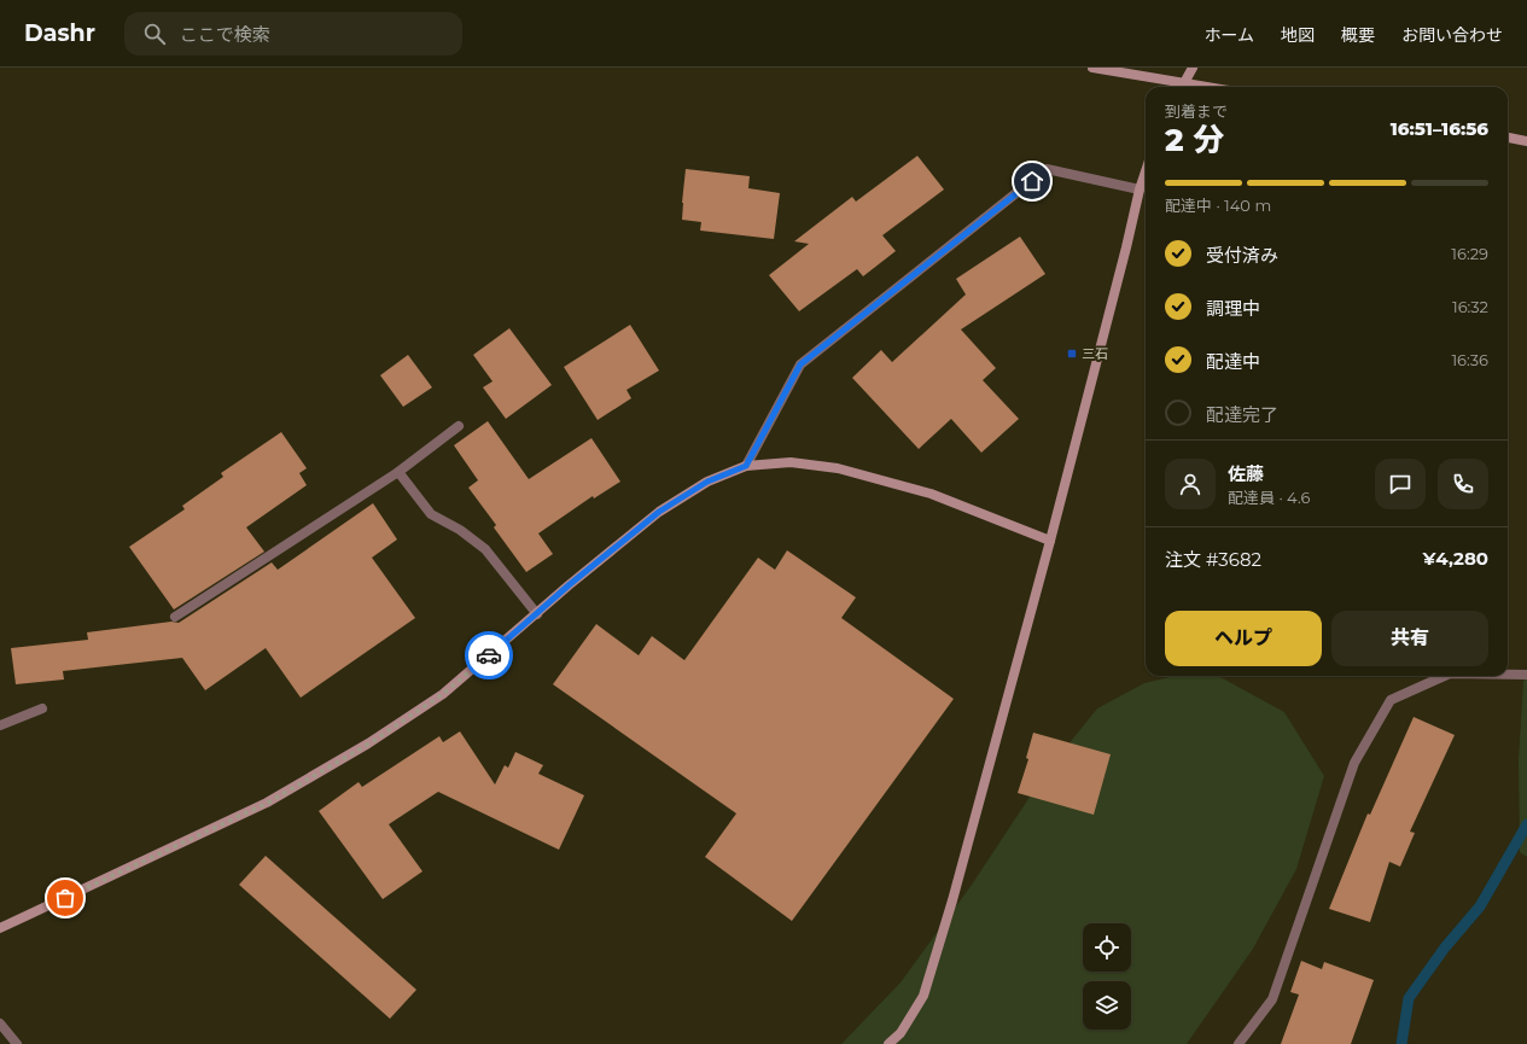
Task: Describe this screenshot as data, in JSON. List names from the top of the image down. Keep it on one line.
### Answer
{"places":{"transit":["三石"]},"page":{"header":"Dashr","search":"ここで検索","nav":["ホーム","地図","概要","お問い合わせ"],"heading":["2 分","到着まで","16:51–16:56"],"panel":["佐藤","配達員 · 4.6","注文 #3682","¥4,280"],"bar":"配達中 · 140 m","list":[["受付済み","16:29"],["調理中","16:32"],["配達中","16:36"],"配達完了"],"buttons":["ヘルプ","共有"]}}
